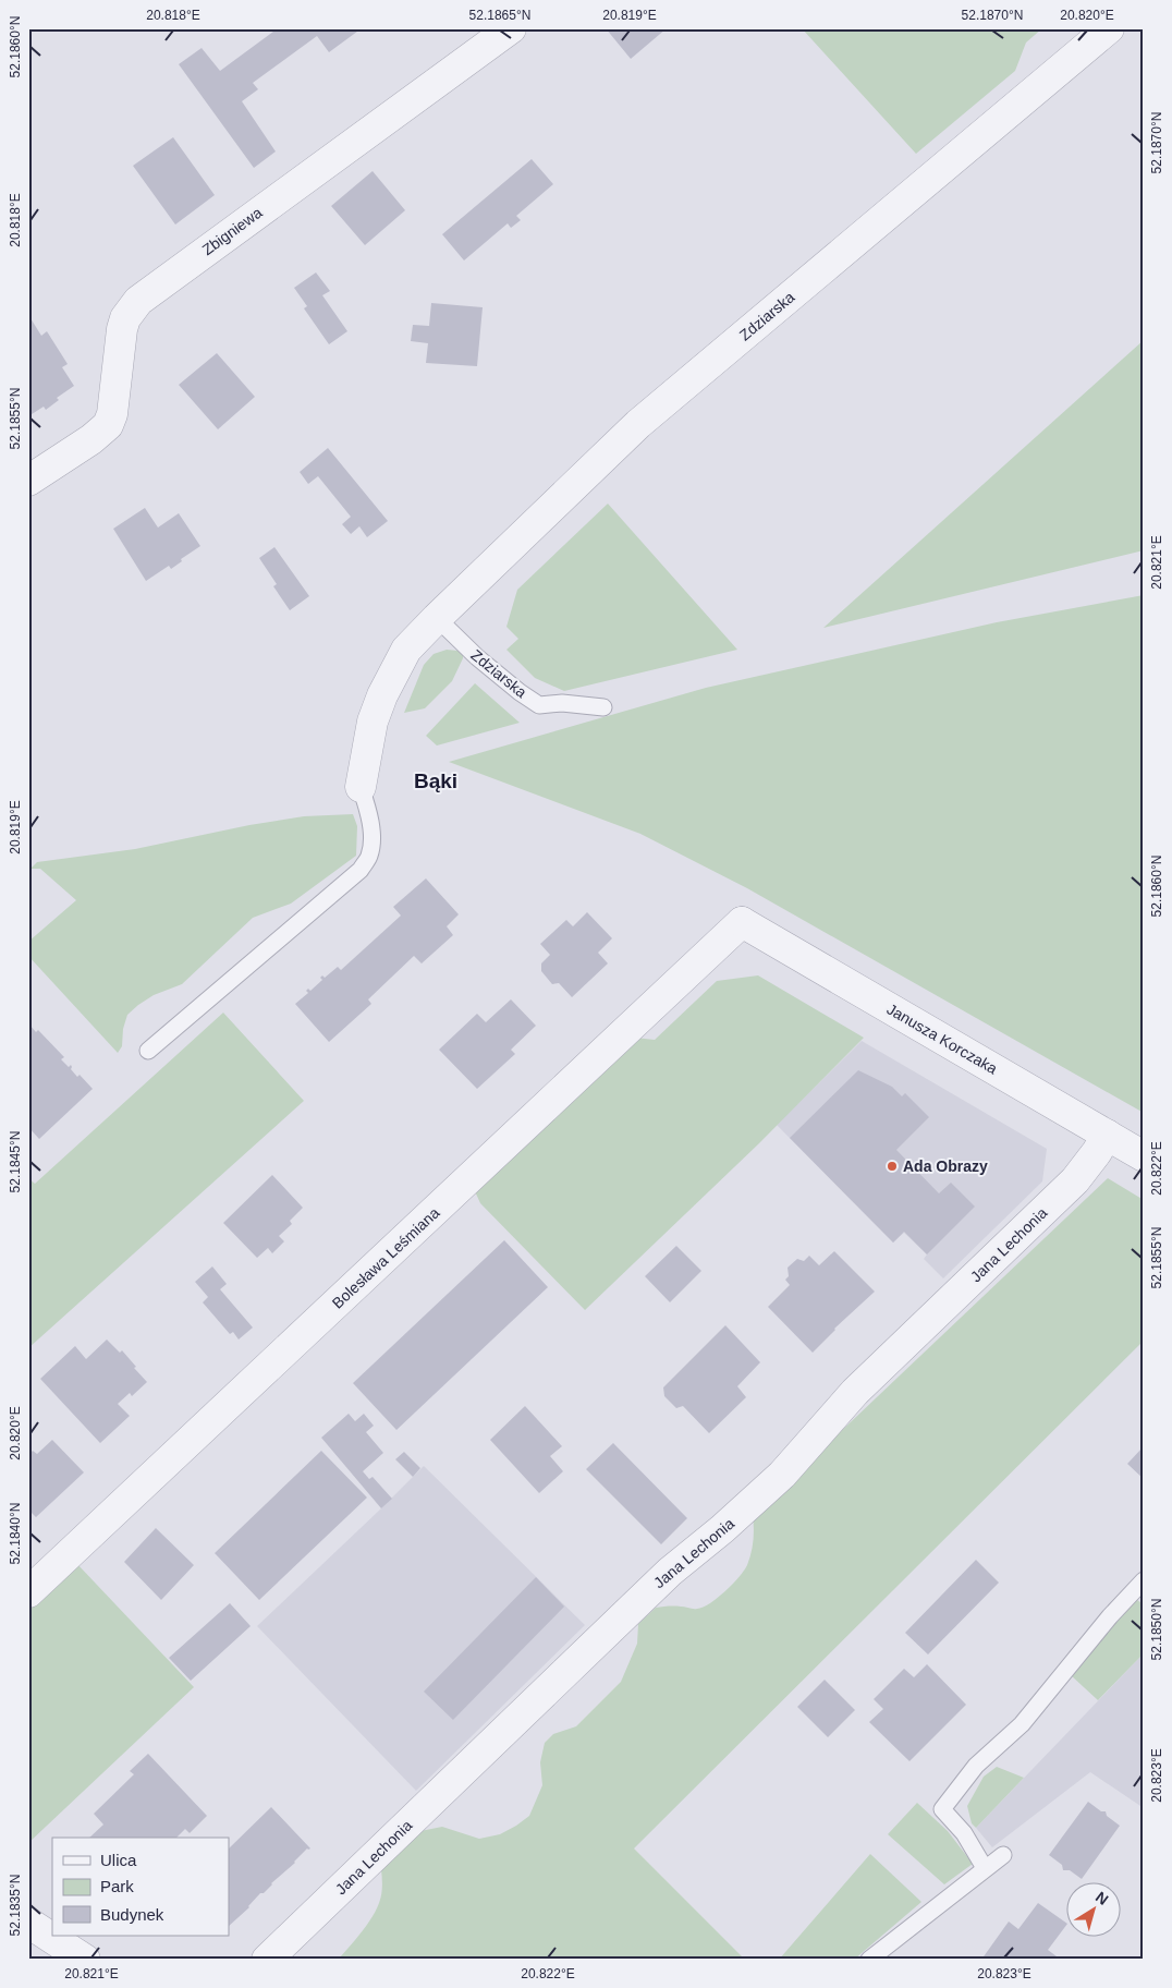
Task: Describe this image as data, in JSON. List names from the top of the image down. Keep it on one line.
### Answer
{"streets":{"street":["Zbigniewa","Zdziarska","Janusza Korczaka","Jana Lechonia","Bolesława Leśmiana"]},"crossings":[["Janusza Korczaka","Jana Lechonia"],["Janusza Korczaka","Bolesława Leśmiana"]],"districts":["Bąki"],"places":["Ada Obrazy"],"legend":["Ulica","Park","Budynek"],"north":"top right","coordinates":["20.818°E","52.1865°N","20.819°E","52.1870°N","20.820°E","52.1860°N","52.1855°N","20.821°E","52.1845°N","20.822°E","52.1840°N","52.1850°N","20.823°E","52.1835°N"]}
